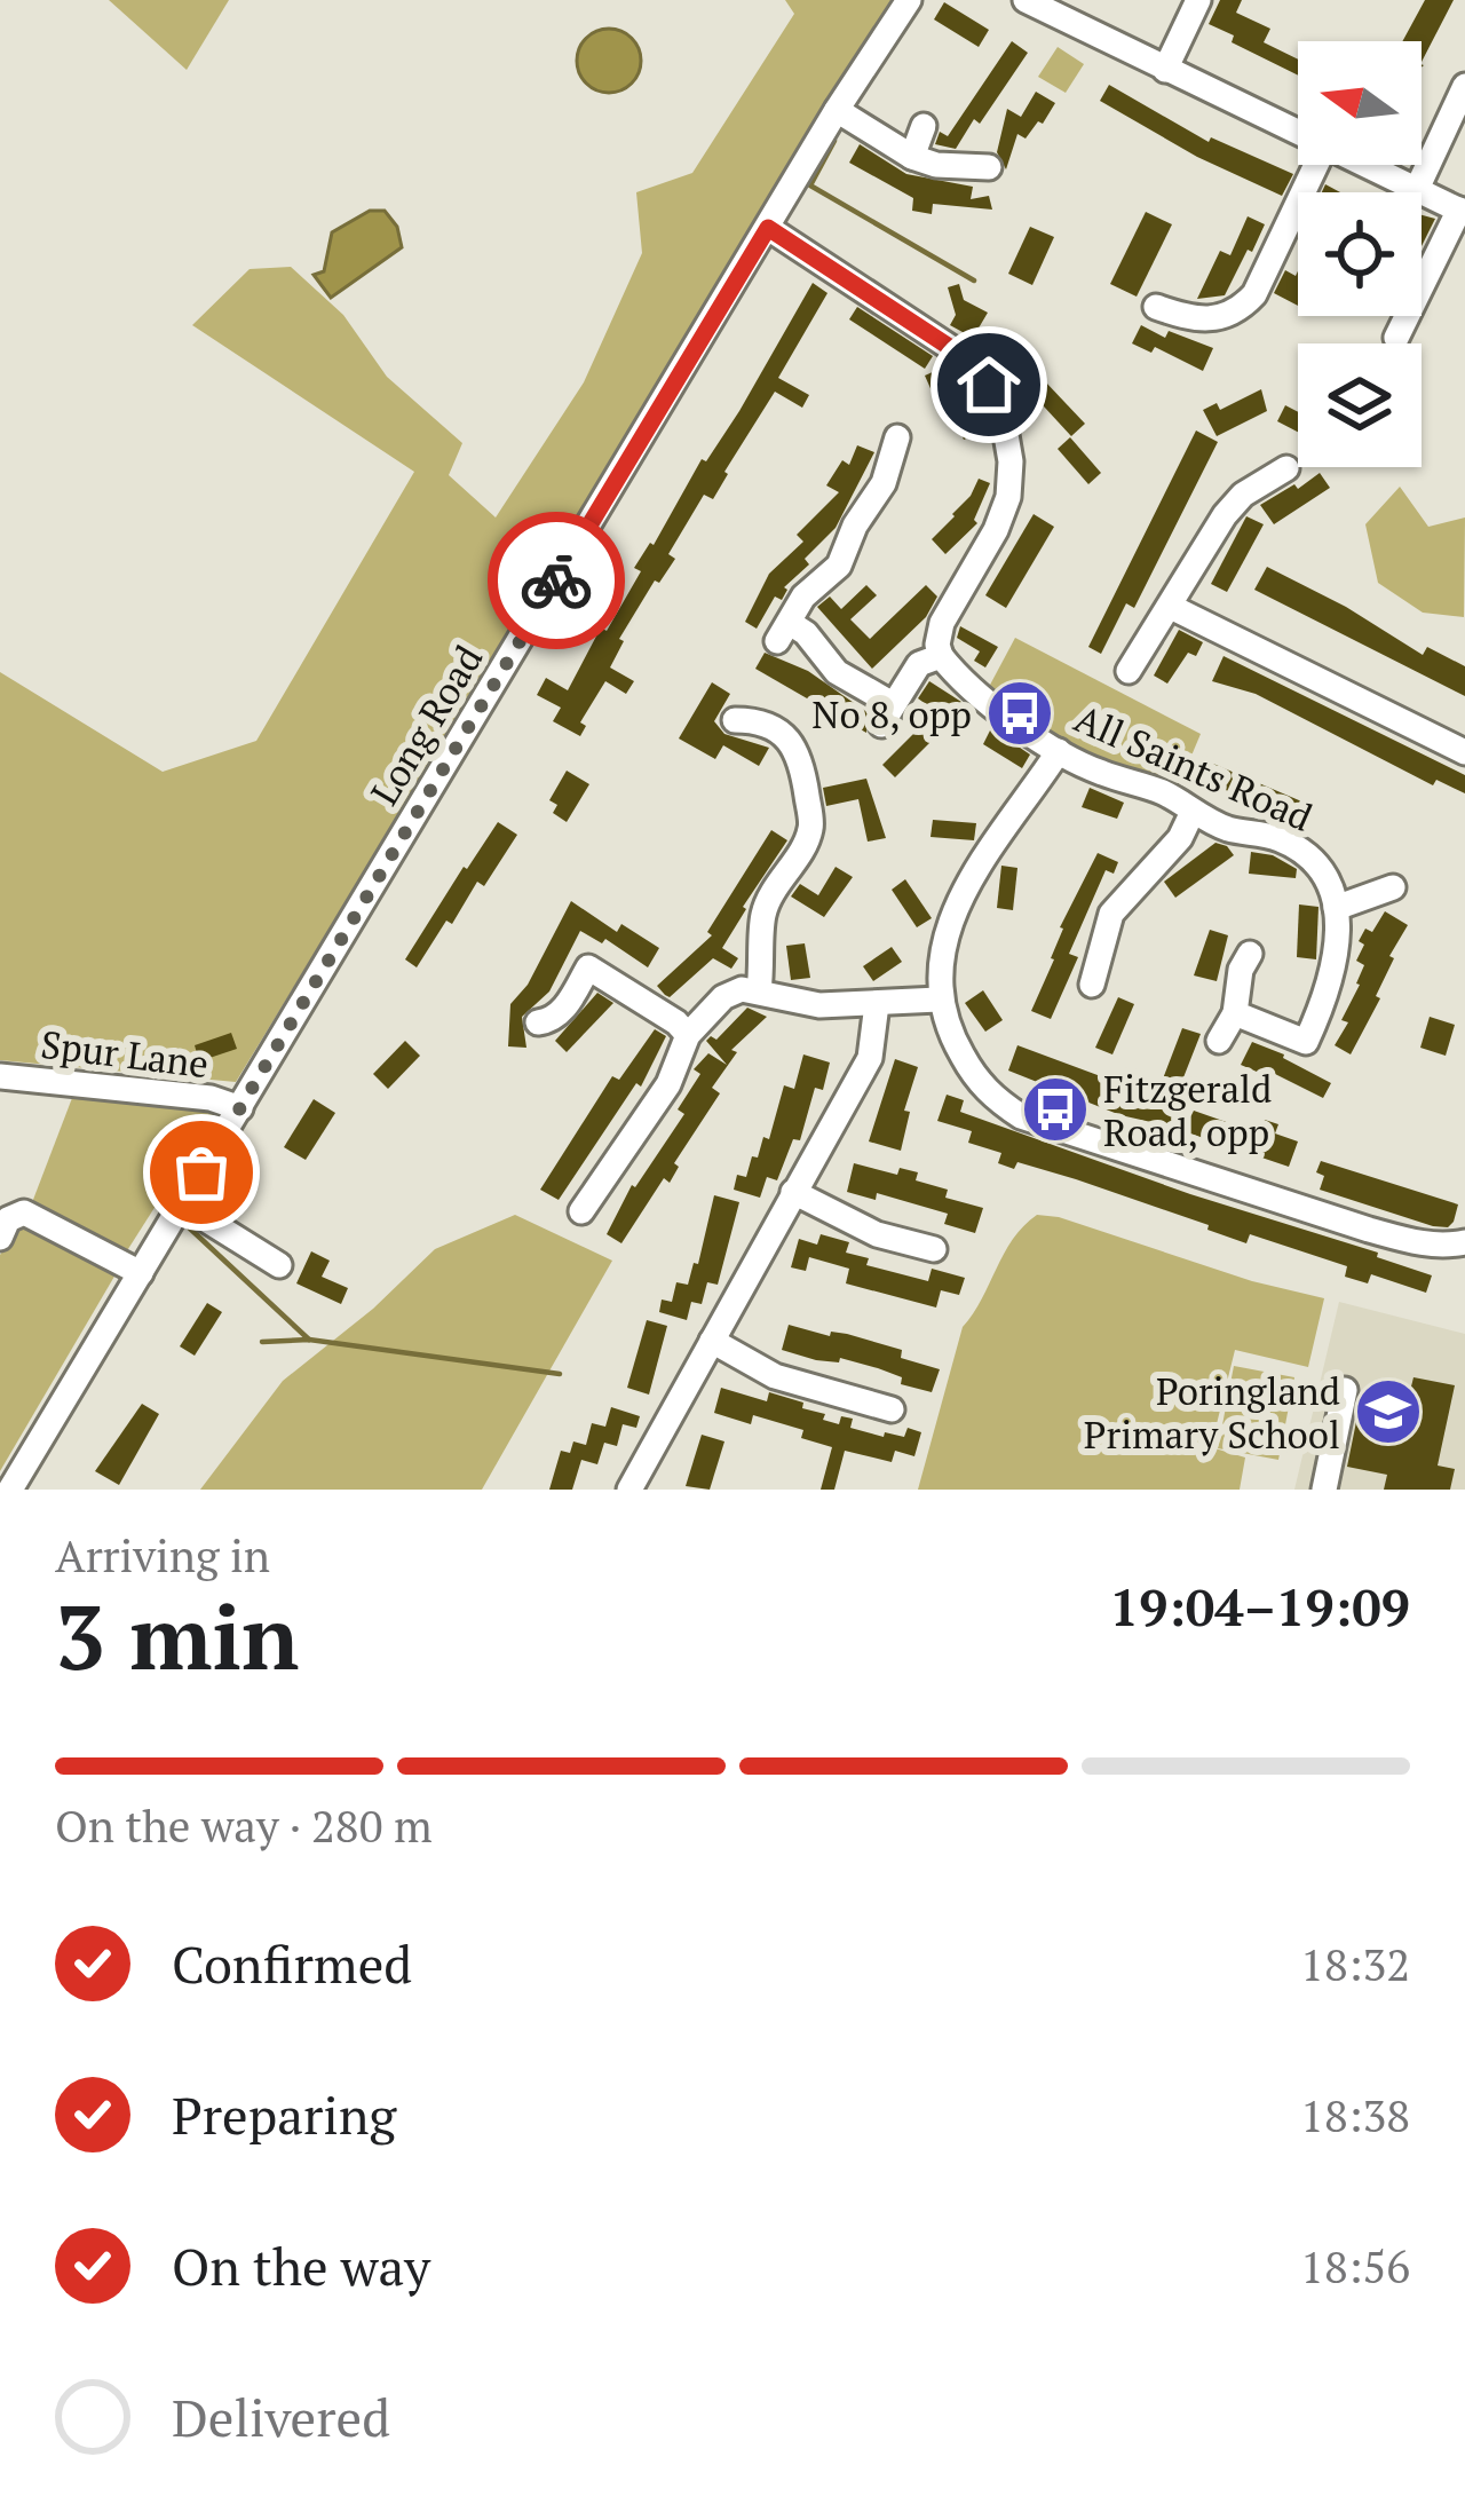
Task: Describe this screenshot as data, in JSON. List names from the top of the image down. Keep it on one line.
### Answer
{"streets":{"street":["Long Road","All Saints Road","Spur Lane"]},"crossings":[["Long Road","Spur Lane"]],"places":{"bus stop":["No 8, opp","Fitzgerald Road, opp"],"school or university":["Poringland Primary School"]},"north":"left","page":{"heading":["3 min","Arriving in","19:04–19:09"],"bar":"On the way · 280 m","list":[["Confirmed","18:32"],["Preparing","18:38"],["On the way","18:56"],"Delivered"]}}
